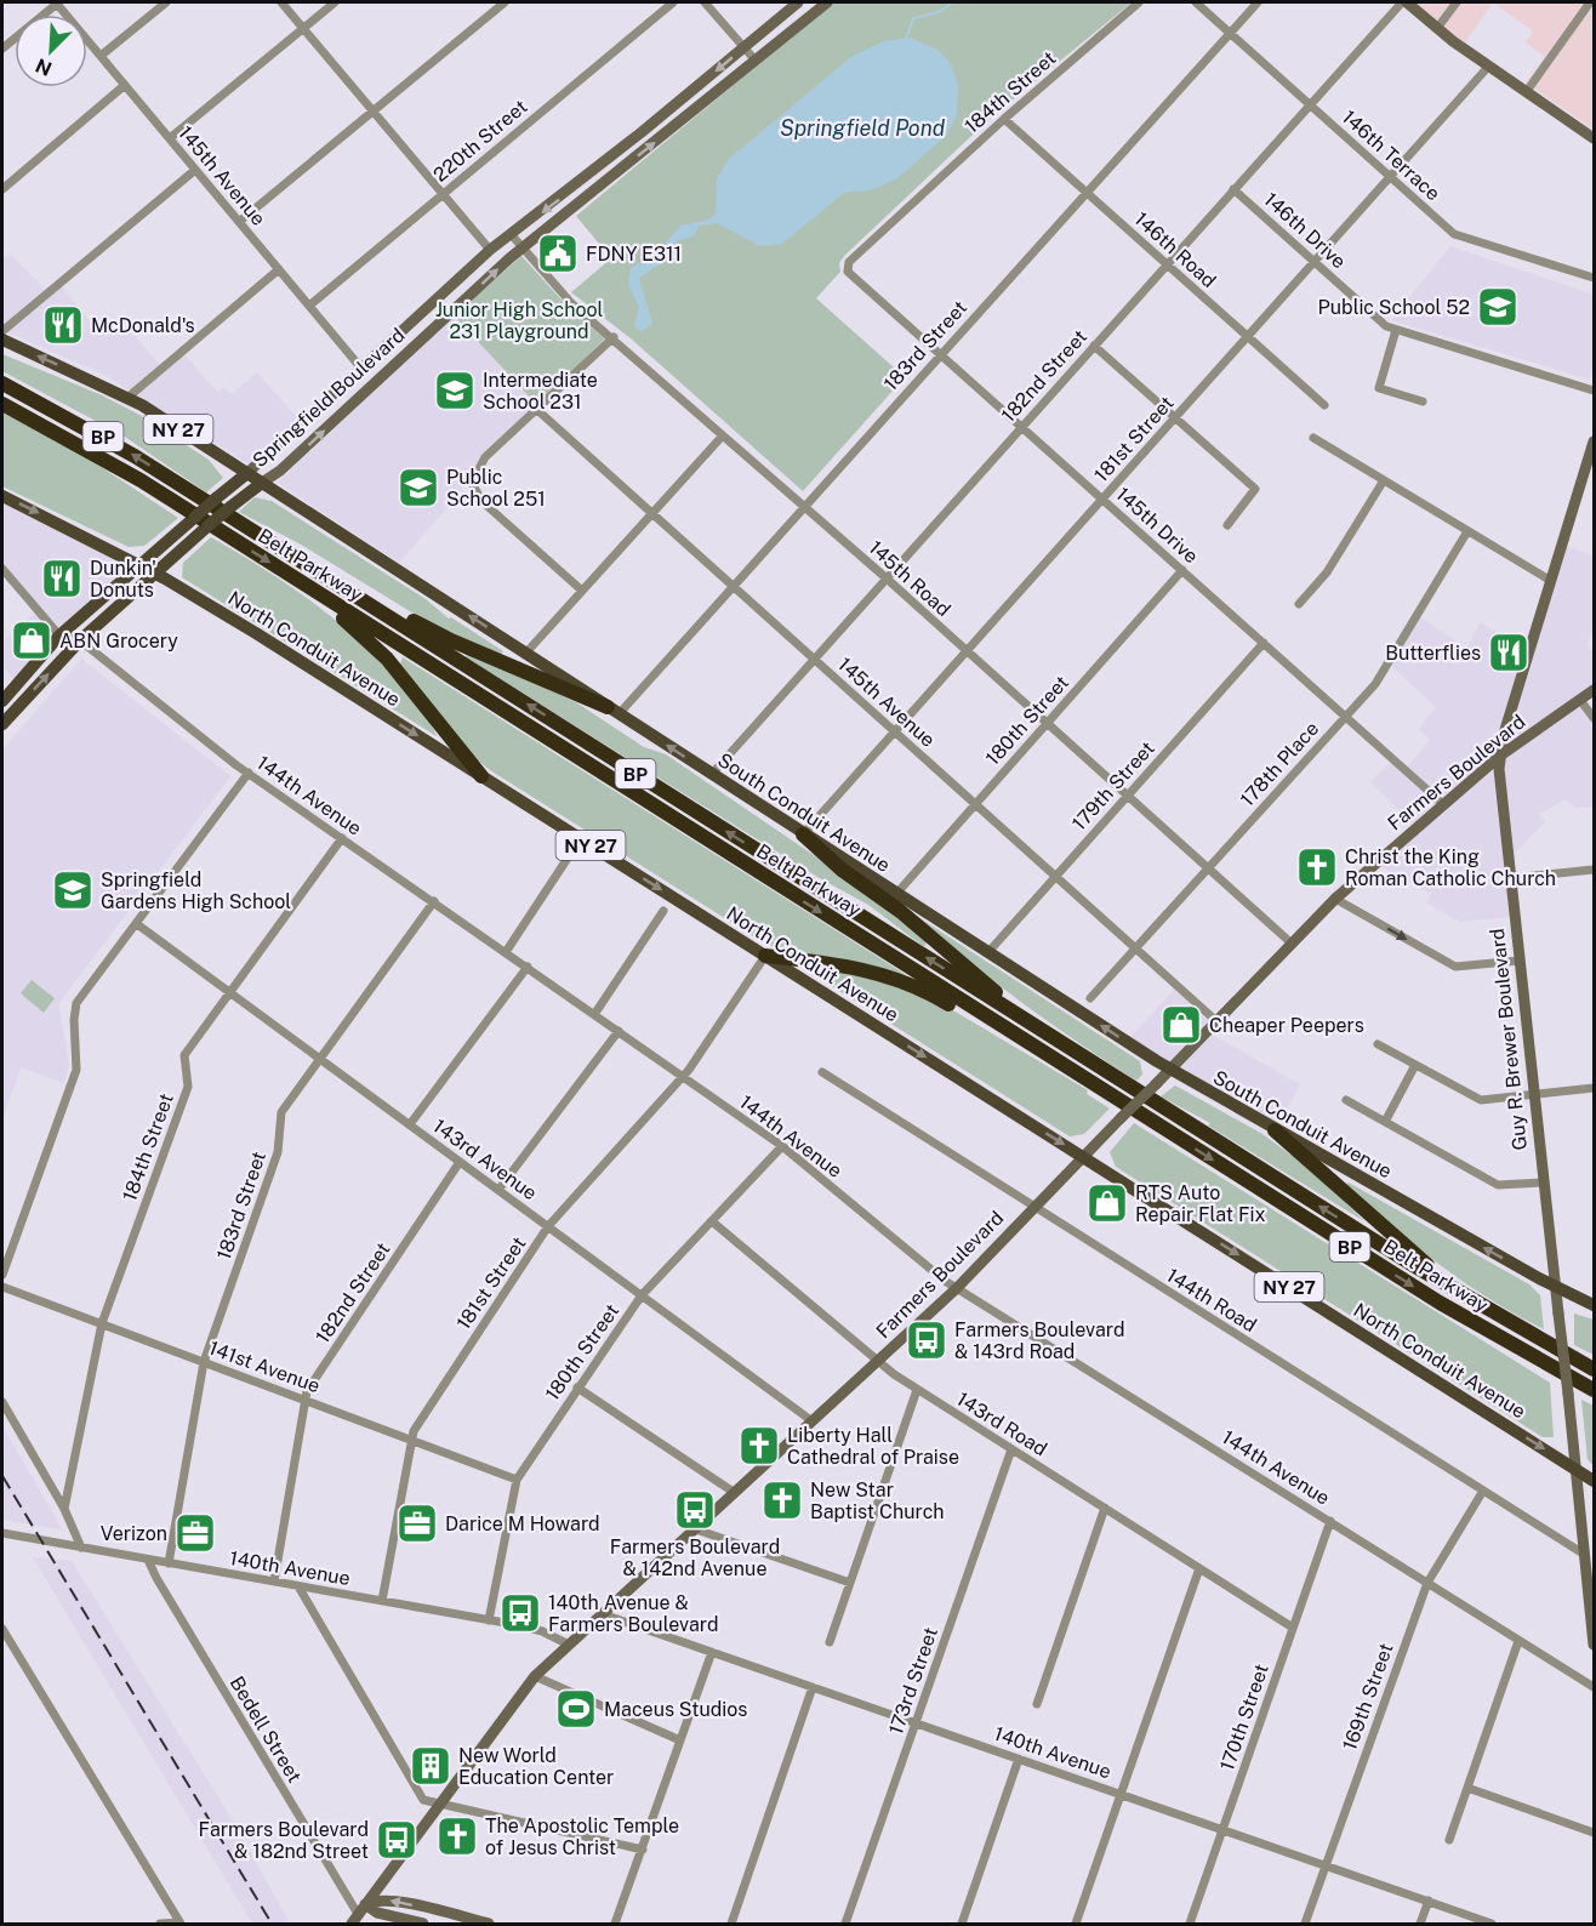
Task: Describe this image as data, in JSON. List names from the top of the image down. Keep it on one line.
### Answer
{"streets":{"highway":["BP","Belt Parkway"],"main road":["Springfield Boulevard","NY 27","North Conduit Avenue","Farmers Boulevard","South Conduit Avenue","Guy R. Brewer Boulevard"],"street":["184th Street","220th Street","146th Terrace","145th Avenue","146th Drive","146th Road","183rd Street","182nd Street","181st Street","145th Drive","145th Road","180th Street","178th Place","179th Street","144th Avenue","143rd Avenue","144th Road","141st Avenue","143rd Road","140th Avenue","173rd Street","169th Street","170th Street","Bedell Street"]},"crossings":[["184th Street","146th Road"],["184th Street","145th Drive"],["184th Street","144th Avenue"],["184th Street","143rd Avenue"],["184th Street","141st Avenue"],["220th Street","145th Avenue"],["146th Terrace","183rd Street"],["146th Terrace","182nd Street"],["146th Terrace","181st Street"],["145th Avenue","183rd Street"],["145th Avenue","182nd Street"],["145th Avenue","Springfield Boulevard"],["145th Avenue","181st Street"],["145th Avenue","180th Street"],["145th Avenue","178th Place"],["145th Avenue","Farmers Boulevard"],["145th Avenue","179th Street"],["146th Drive","182nd Street"],["146th Drive","181st Street"],["146th Road","183rd Street"],["146th Road","182nd Street"],["146th Road","181st Street"],["183rd Street","145th Drive"],["183rd Street","145th Road"],["183rd Street","144th Avenue"],["183rd Street","South Conduit Avenue"],["183rd Street","143rd Avenue"],["183rd Street","141st Avenue"],["183rd Street","140th Avenue"],["182nd Street","145th Drive"],["182nd Street","145th Road"],["182nd Street","South Conduit Avenue"],["182nd Street","143rd Avenue"],["182nd Street","141st Avenue"],["182nd Street","140th Avenue"],["Springfield Boulevard","145th Road"],["Springfield Boulevard","North Conduit Avenue"],["Springfield Boulevard","144th Avenue"],["Springfield Boulevard","South Conduit Avenue"],["181st Street","145th Drive"],["181st Street","145th Road"],["181st Street","North Conduit Avenue"],["181st Street","144th Avenue"],["181st Street","South Conduit Avenue"],["181st Street","143rd Avenue"],["181st Street","141st Avenue"],["181st Street","140th Avenue"],["145th Drive","180th Street"],["145th Drive","178th Place"],["145th Drive","Farmers Boulevard"],["145th Drive","179th Street"],["145th Road","180th Street"],["145th Road","178th Place"],["145th Road","Farmers Boulevard"],["145th Road","179th Street"],["North Conduit Avenue","Farmers Boulevard"],["North Conduit Avenue","Guy R. Brewer Boulevard"],["180th Street","144th Avenue"],["180th Street","South Conduit Avenue"],["180th Street","143rd Avenue"],["180th Street","141st Avenue"],["180th Street","143rd Road"],["180th Street","140th Avenue"],["Farmers Boulevard","144th Avenue"],["Farmers Boulevard","South Conduit Avenue"],["Farmers Boulevard","Guy R. Brewer Boulevard"],["Farmers Boulevard","143rd Avenue"],["Farmers Boulevard","144th Road"],["Farmers Boulevard","143rd Road"],["Farmers Boulevard","140th Avenue"],["Farmers Boulevard","Bedell Street"],["179th Street","South Conduit Avenue"],["144th Avenue","169th Street"],["144th Avenue","170th Street"],["South Conduit Avenue","Guy R. Brewer Boulevard"],["Guy R. Brewer Boulevard","144th Road"],["144th Road","169th Street"],["143rd Road","173rd Street"],["143rd Road","170th Street"],["140th Avenue","173rd Street"],["140th Avenue","169th Street"],["140th Avenue","170th Street"],["140th Avenue","Bedell Street"]],"one_way":["North Conduit Avenue","South Conduit Avenue"],"water":["Springfield Pond"],"parks":["Junior High School 231 Playground"],"places":{"public building":["FDNY E311"],"school or university":["Public School 52","Intermediate School 231","Public School 251","Springfield Gardens High School"],"restaurant":["McDonald's","Dunkin' Donuts","Butterflies"],"shop":["ABN Grocery","Cheaper Peepers","RTS Auto Repair Flat Fix"],"church":["Christ the King Roman Catholic Church","Liberty Hall Cathedral of Praise","New Star Baptist Church","The Apostolic Temple of Jesus Christ"],"bus stop":["Farmers Boulevard & 143rd Road","Farmers Boulevard & 142nd Avenue","140th Avenue & Farmers Boulevard","Farmers Boulevard & 182nd Street"],"office":["Darice M Howard","Verizon"],"sports":["Maceus Studios"],"building":["New World Education Center"]},"north":"bottom left"}
